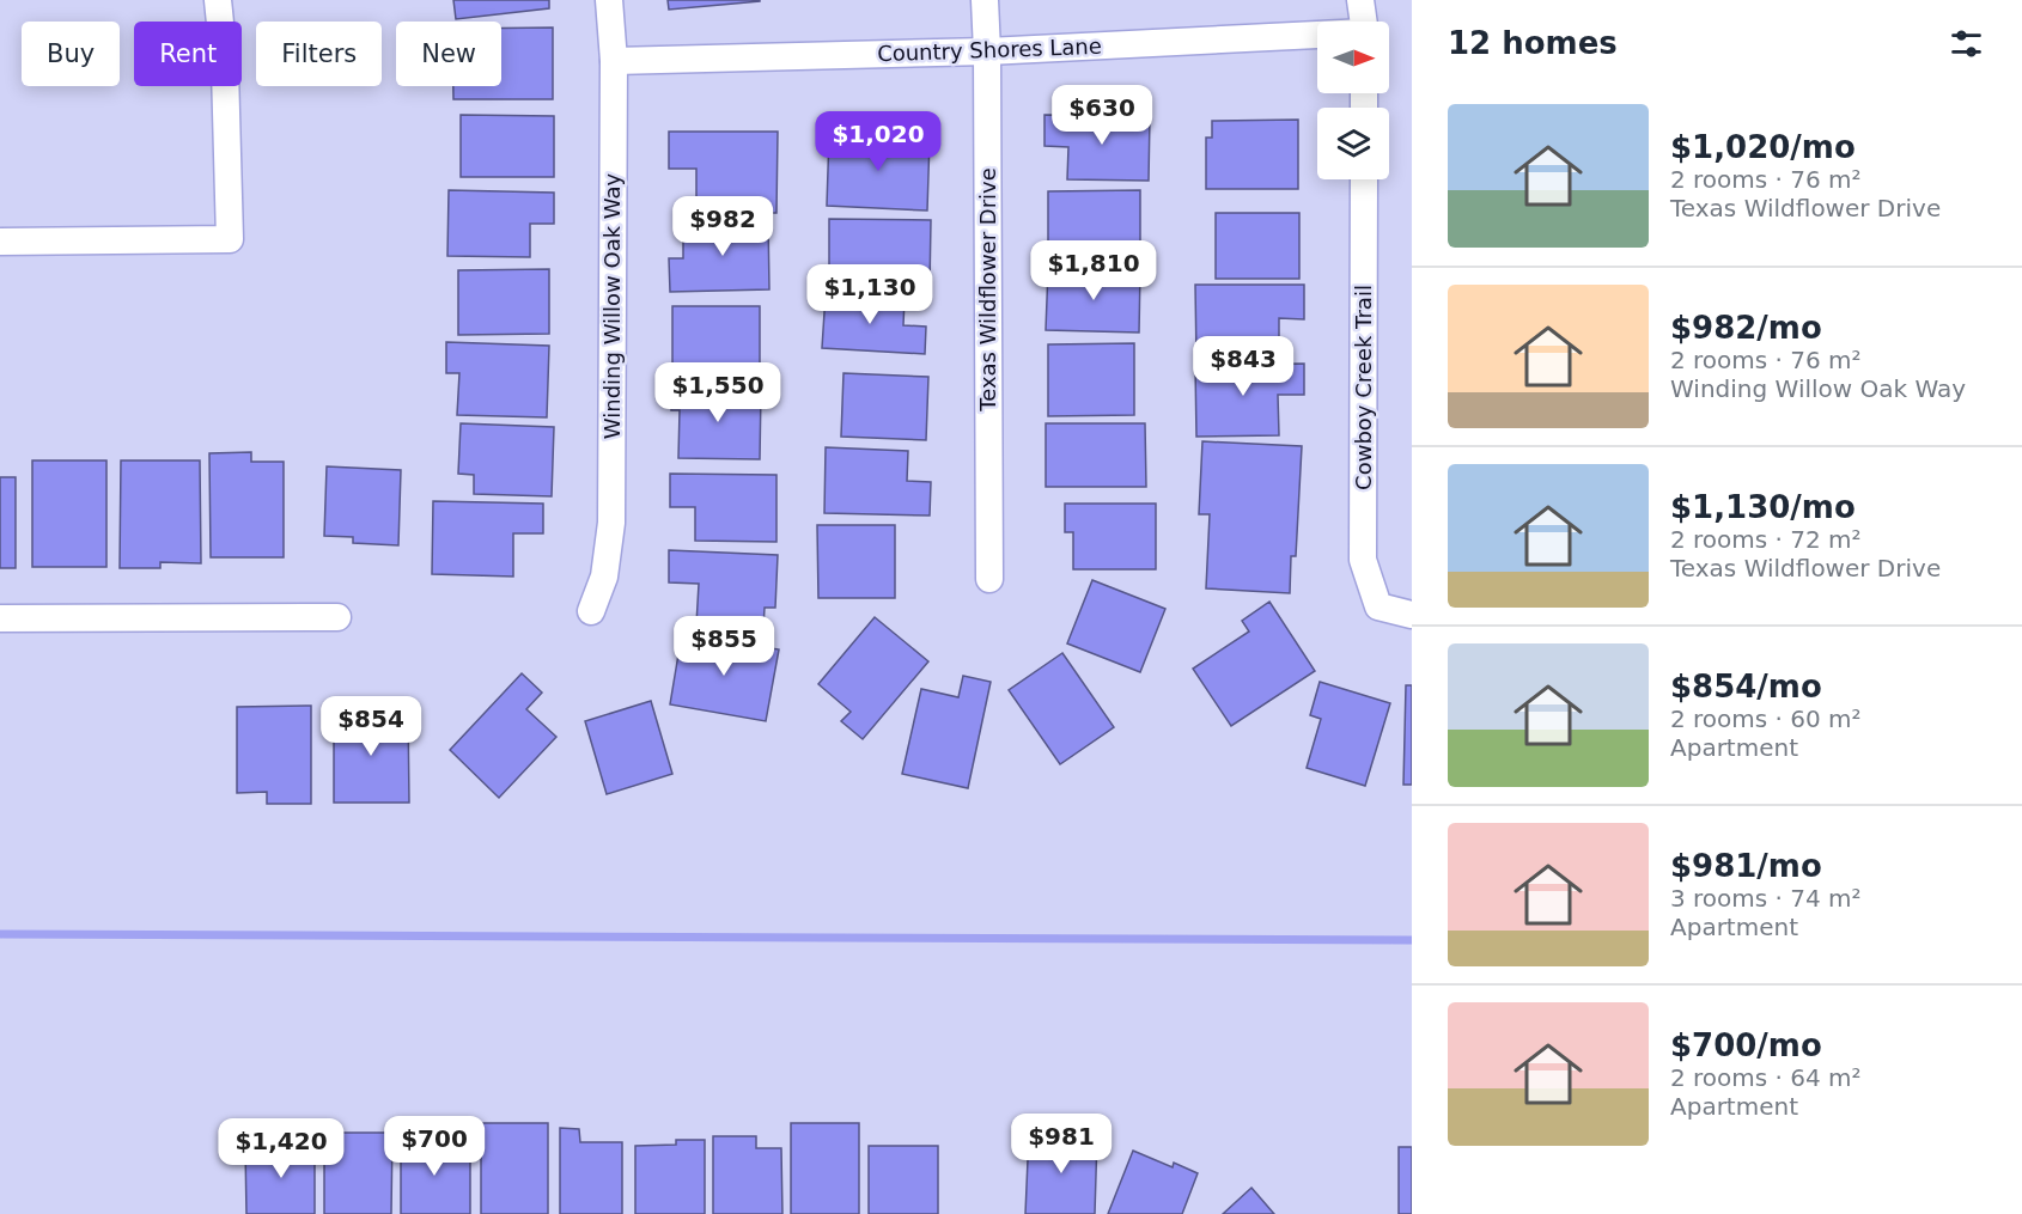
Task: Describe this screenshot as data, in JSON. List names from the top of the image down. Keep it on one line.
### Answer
{"streets":{"street":["Country Shores Lane","Texas Wildflower Drive","Winding Willow Oak Way","Cowboy Creek Trail"]},"crossings":[["Country Shores Lane","Texas Wildflower Drive"],["Country Shores Lane","Winding Willow Oak Way"]],"north":"right","page":{"heading":"12 homes","chip":["Buy","Rent","Filters","New"],"price":["$630","$1,020","$982","$1,810","$1,130","$843","$1,550","$855","$854","$981","$700","$1,420"],"list":[{"name":"$1,020/mo","note":"2 rooms · 76 m² · Texas Wildflower Drive"},{"name":"$982/mo","note":"2 rooms · 76 m² · Winding Willow Oak Way"},{"name":"$1,130/mo","note":"2 rooms · 72 m² · Texas Wildflower Drive"},{"name":"$854/mo","note":"2 rooms · 60 m² · Apartment"},{"name":"$981/mo","note":"3 rooms · 74 m² · Apartment"},{"name":"$700/mo","note":"2 rooms · 64 m² · Apartment"}]}}
